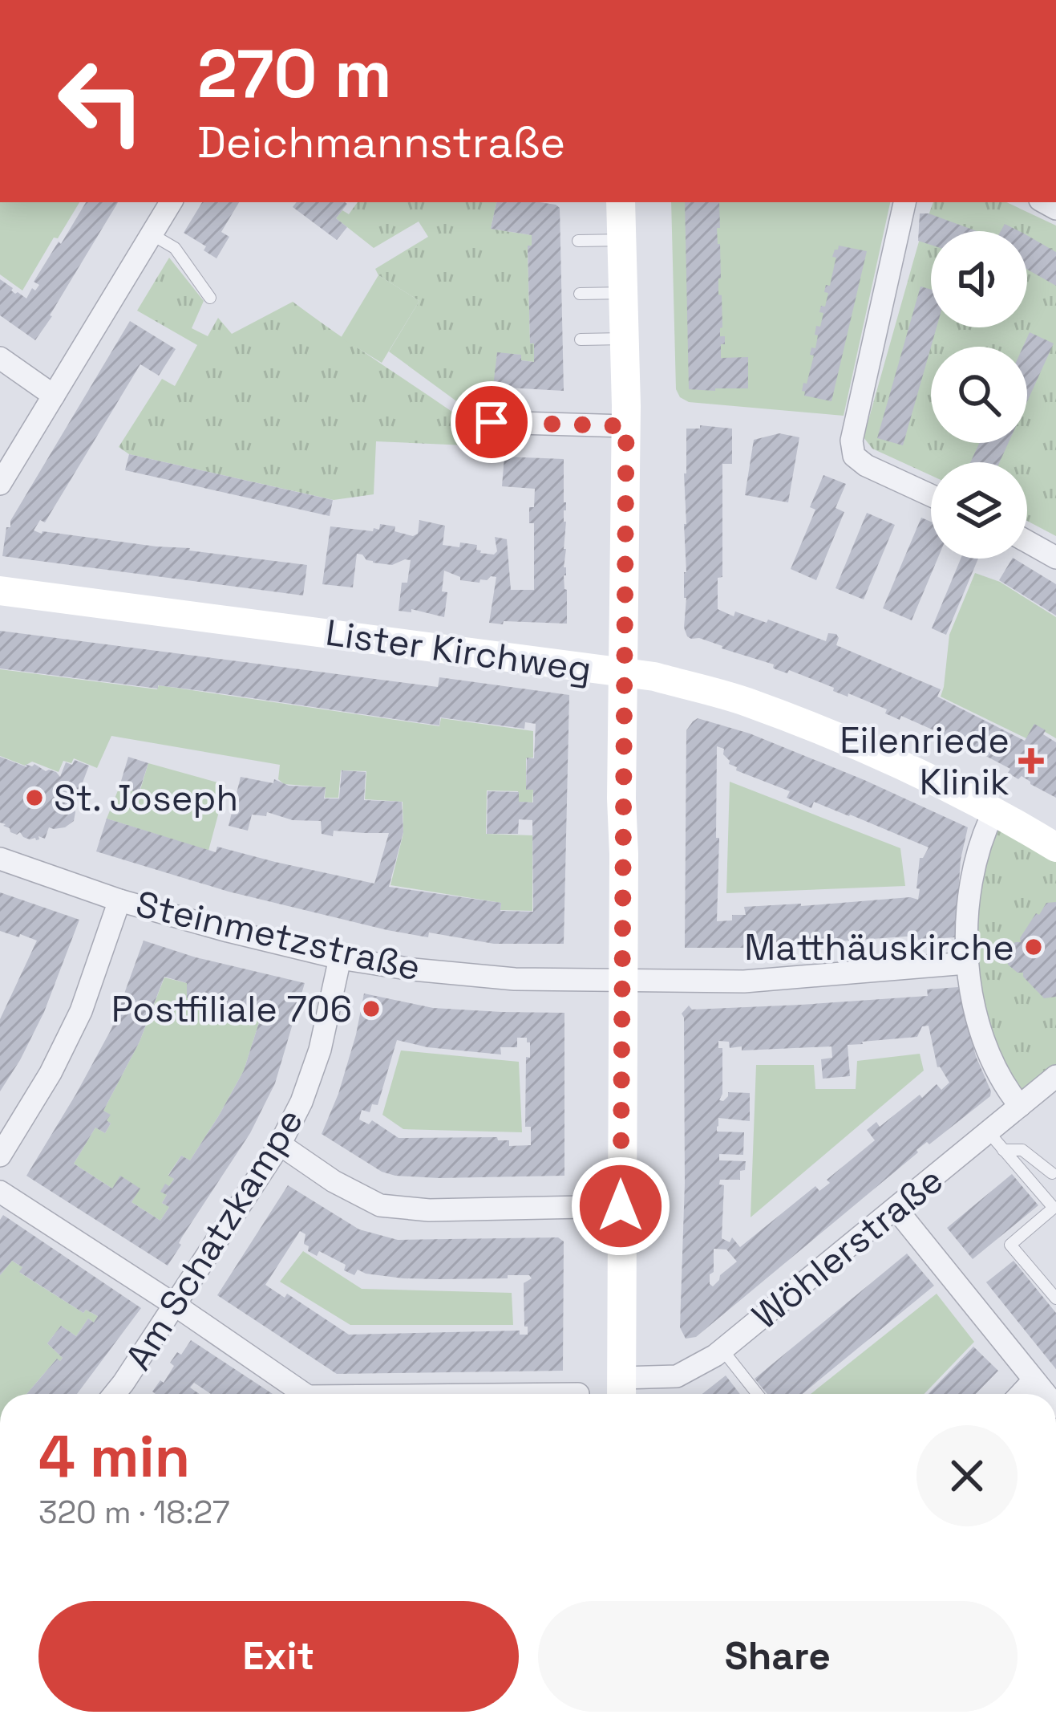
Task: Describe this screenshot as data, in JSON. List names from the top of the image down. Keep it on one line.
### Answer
{"streets":{"street":["Lister Kirchweg","Steinmetzstraße","Am Schatzkampe","Wöhlerstraße"]},"crossings":[["Steinmetzstraße","Am Schatzkampe"]],"places":{"health":["Eilenriede Klinik"],"other":["St. Joseph","Matthäuskirche","Postfiliale 706"]},"page":{"turn":["270 m","Deichmannstraße"],"heading":["4 min","320 m · 18:27"],"buttons":["Exit","Share"]}}
